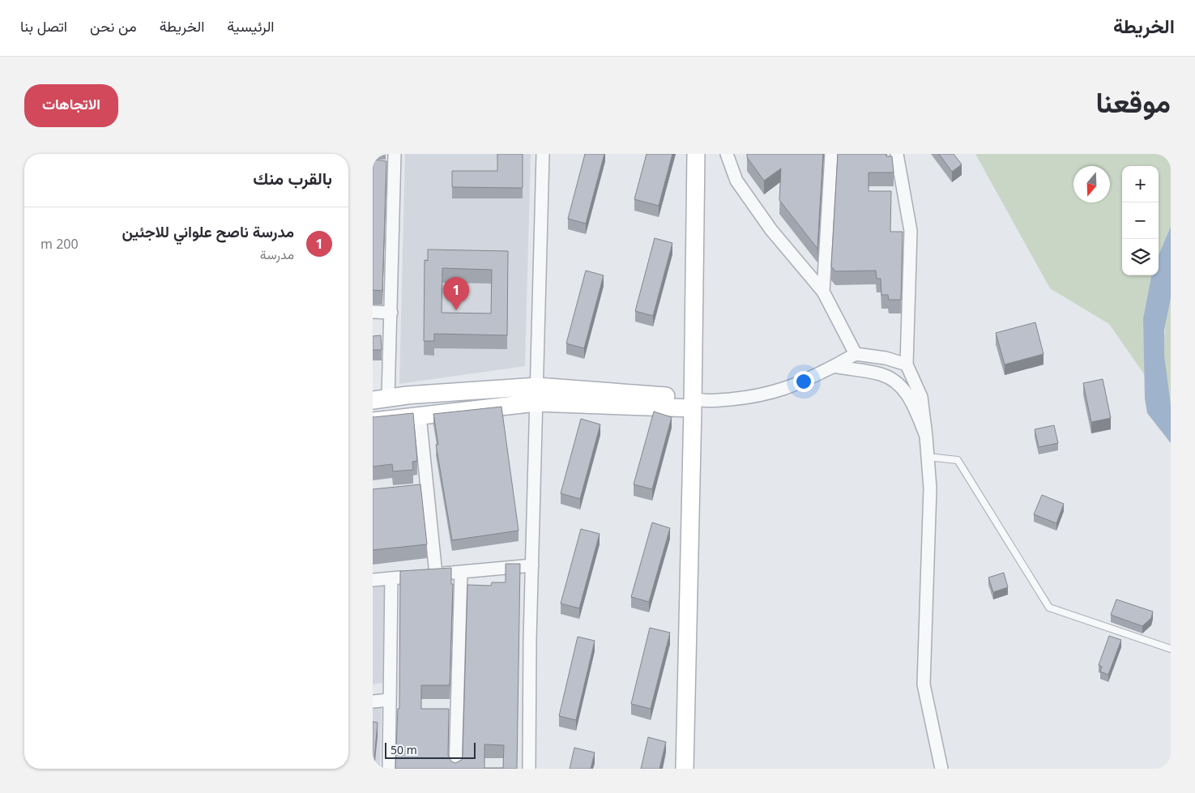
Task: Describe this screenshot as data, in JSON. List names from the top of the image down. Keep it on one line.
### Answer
{"scale_bar":"50 m","north":"bottom","page":{"header":"الخريطة","nav":["الرئيسية","الخريطة","من نحن","اتصل بنا"],"title":"موقعنا","buttons":"الاتجاهات","heading":"بالقرب منك","map_buttons":["+","−"],"list":[{"mark":"1","name":"مدرسة ناصح علواني للاجئين","note":"مدرسة","value":"200 m"}],"pins":"1","scale":"50 m"}}
